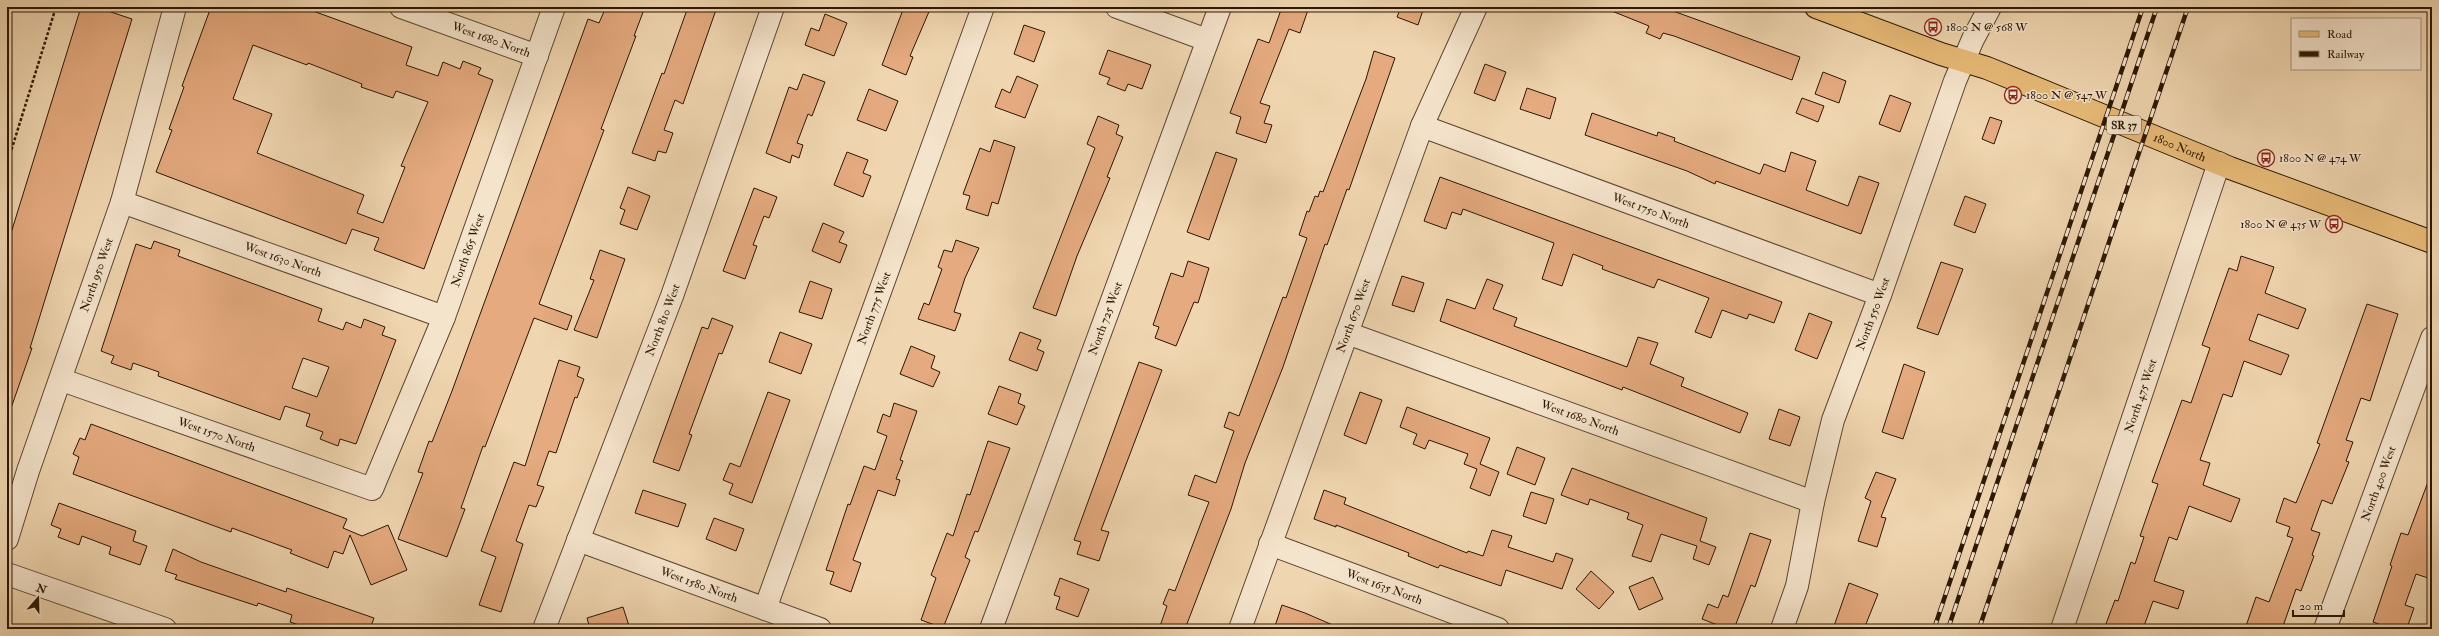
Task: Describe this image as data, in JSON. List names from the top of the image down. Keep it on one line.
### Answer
{"streets":{"main road":["SR 37","1800 North"],"street":["West 1680 North","West 1750 North","North 865 West","West 1630 North","North 950 West","North 775 West","North 550 West","North 670 West","North 725 West","North 810 West","North 475 West","West 1570 North","North 400 West","West 1580 North","West 1635 North"]},"crossings":[["West 1680 North","North 865 West"],["West 1680 North","North 550 West"],["West 1680 North","North 670 West"],["1800 North","North 550 West"],["1800 North","North 475 West"],["West 1750 North","North 550 West"],["West 1750 North","North 670 West"],["North 865 West","West 1630 North"],["North 865 West","West 1570 North"],["West 1630 North","North 950 West"],["North 950 West","West 1570 North"],["North 775 West","West 1580 North"],["North 670 West","West 1635 North"],["North 810 West","West 1580 North"]],"places":{"bus stop":["1800 N @ 568 W","1800 N @ 547 W","1800 N @ 474 W","1800 N @ 435 W"]},"legend":["Road","Railway"],"scale_bar":"20 m","north":"top"}
